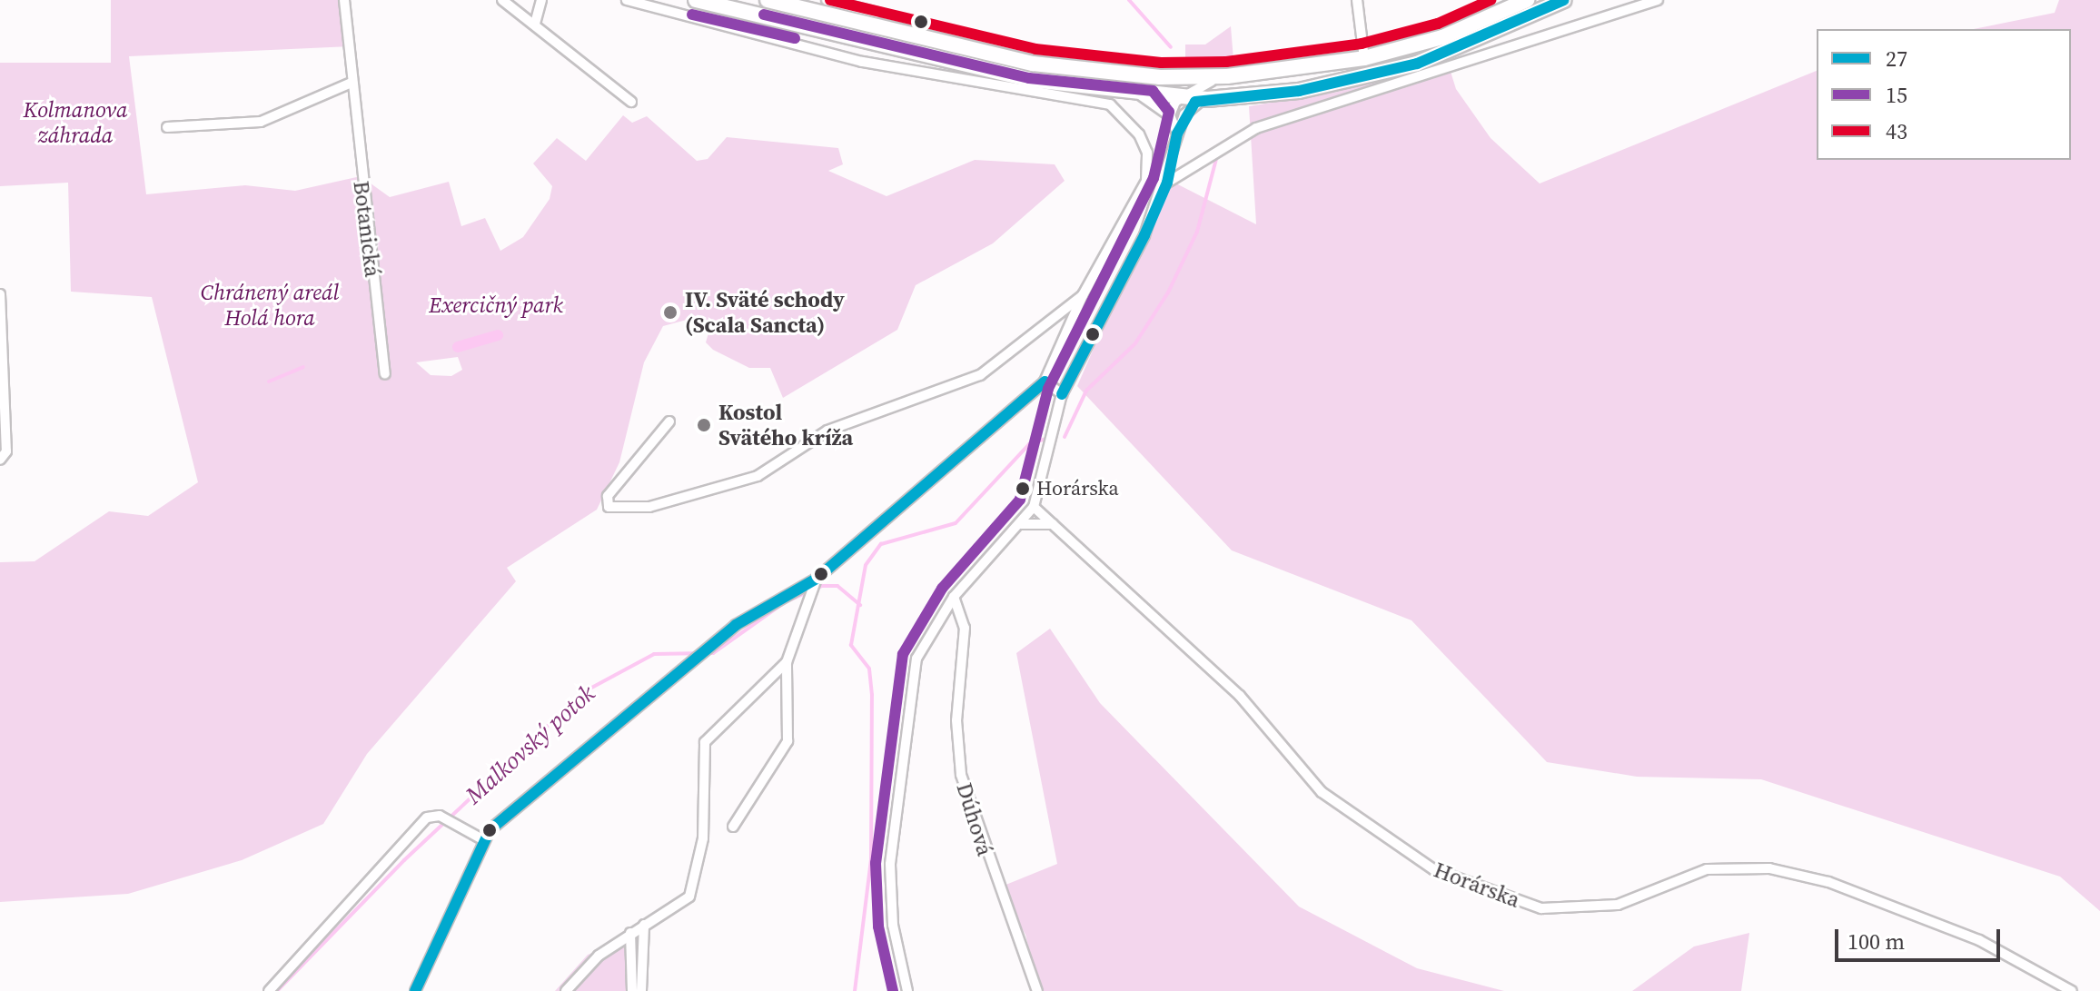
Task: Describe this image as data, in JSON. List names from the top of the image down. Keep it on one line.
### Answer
{"streets":{"street":["Botanická","Dúhová","Horárska"]},"water":["Malkovský potok"],"parks":["Kolmanova záhrada","Chránený areál Holá hora","Exercičný park"],"places":["IV. Sväté schody (Scala Sancta)","Kostol Svätého kríža","Horárska"],"lines":["transit line 27","transit line 43","transit line 15"],"legend":["27","15","43"],"scale_bar":"100 m"}
